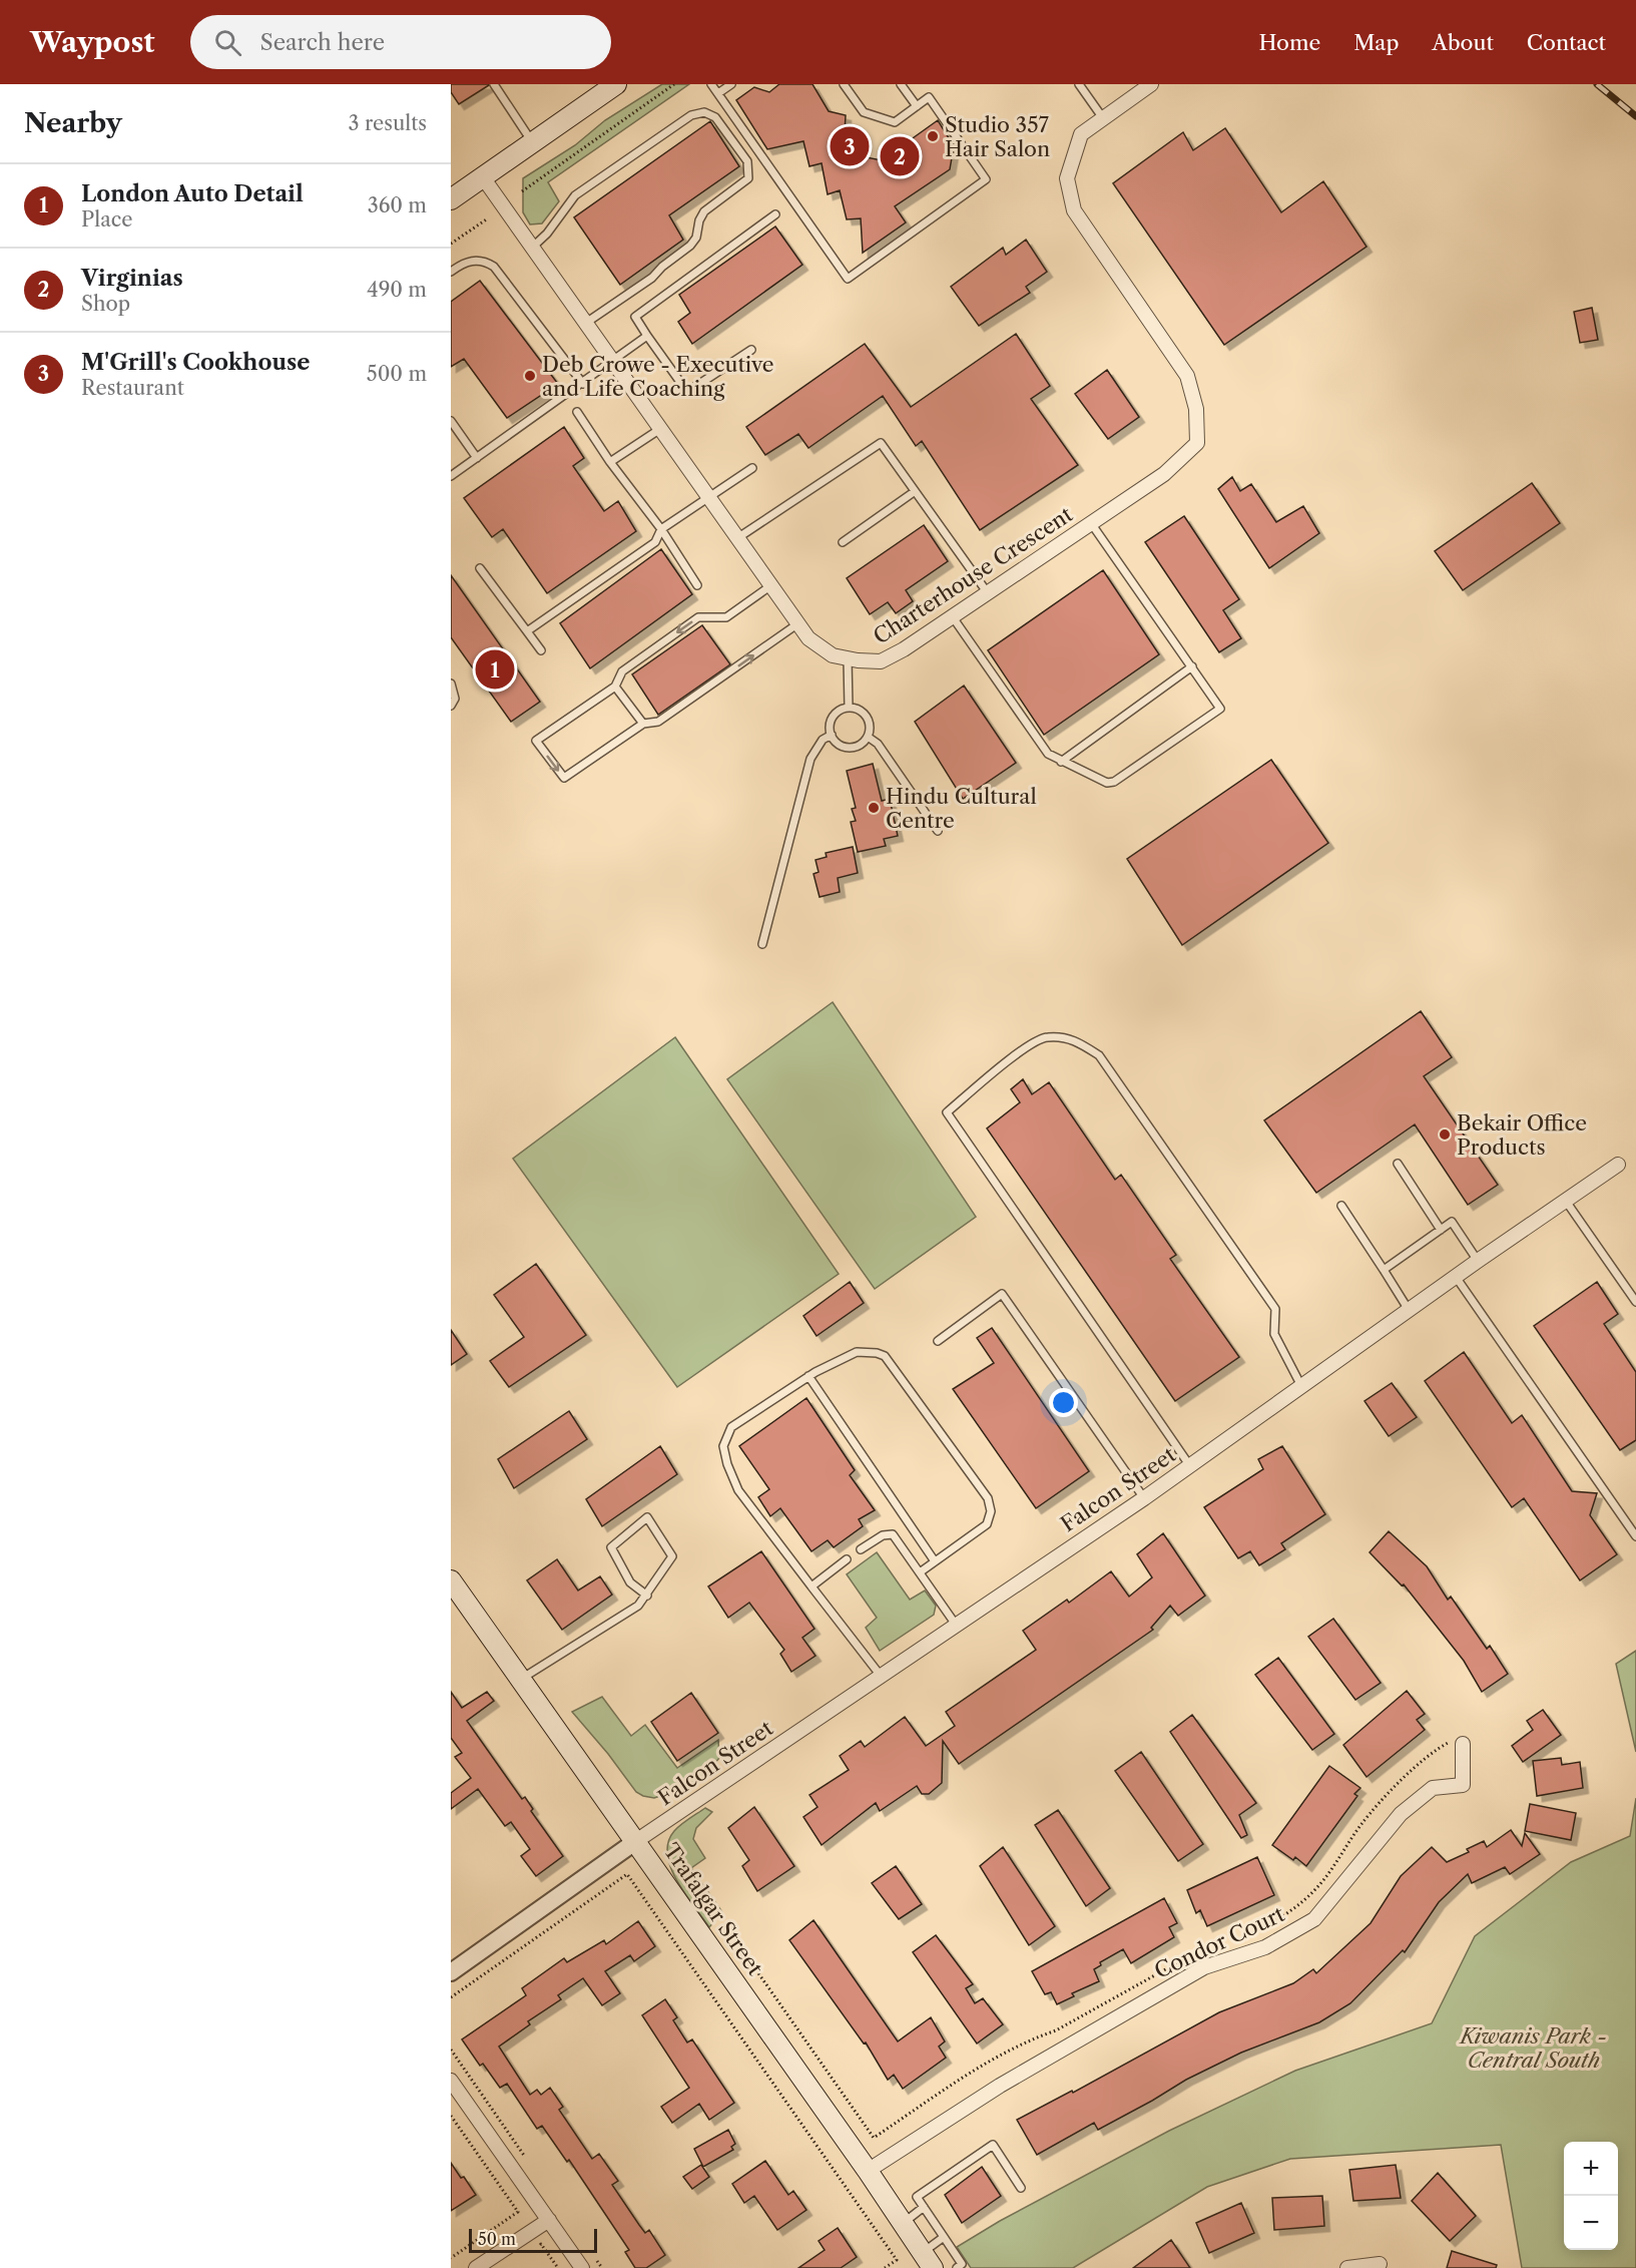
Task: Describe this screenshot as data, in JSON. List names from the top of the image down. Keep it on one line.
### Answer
{"streets":{"main road":["Trafalgar Street"],"street":["Charterhouse Crescent","Falcon Street","Condor Court"]},"crossings":[["Falcon Street","Trafalgar Street"],["Trafalgar Street","Condor Court"]],"parks":["Kiwanis Park - Central South"],"places":["Studio 357 Hair Salon","Deb Crowe - Executive and Life Coaching","Hindu Cultural Centre","Bekair Office Products"],"scale_bar":"50 m","page":{"header":"Waypost","search":"Search here","nav":["Home","Map","About","Contact"],"heading":["Nearby","3 results"],"pins":["3","2","1"],"list":[{"mark":"1","name":"London Auto Detail","note":"Place","value":"360 m"},{"mark":"2","name":"Virginias","note":"Shop","value":"490 m"},{"mark":"3","name":"M'Grill's Cookhouse","note":"Restaurant","value":"500 m"}],"map_buttons":["+","−"],"scale":"50 m"}}
